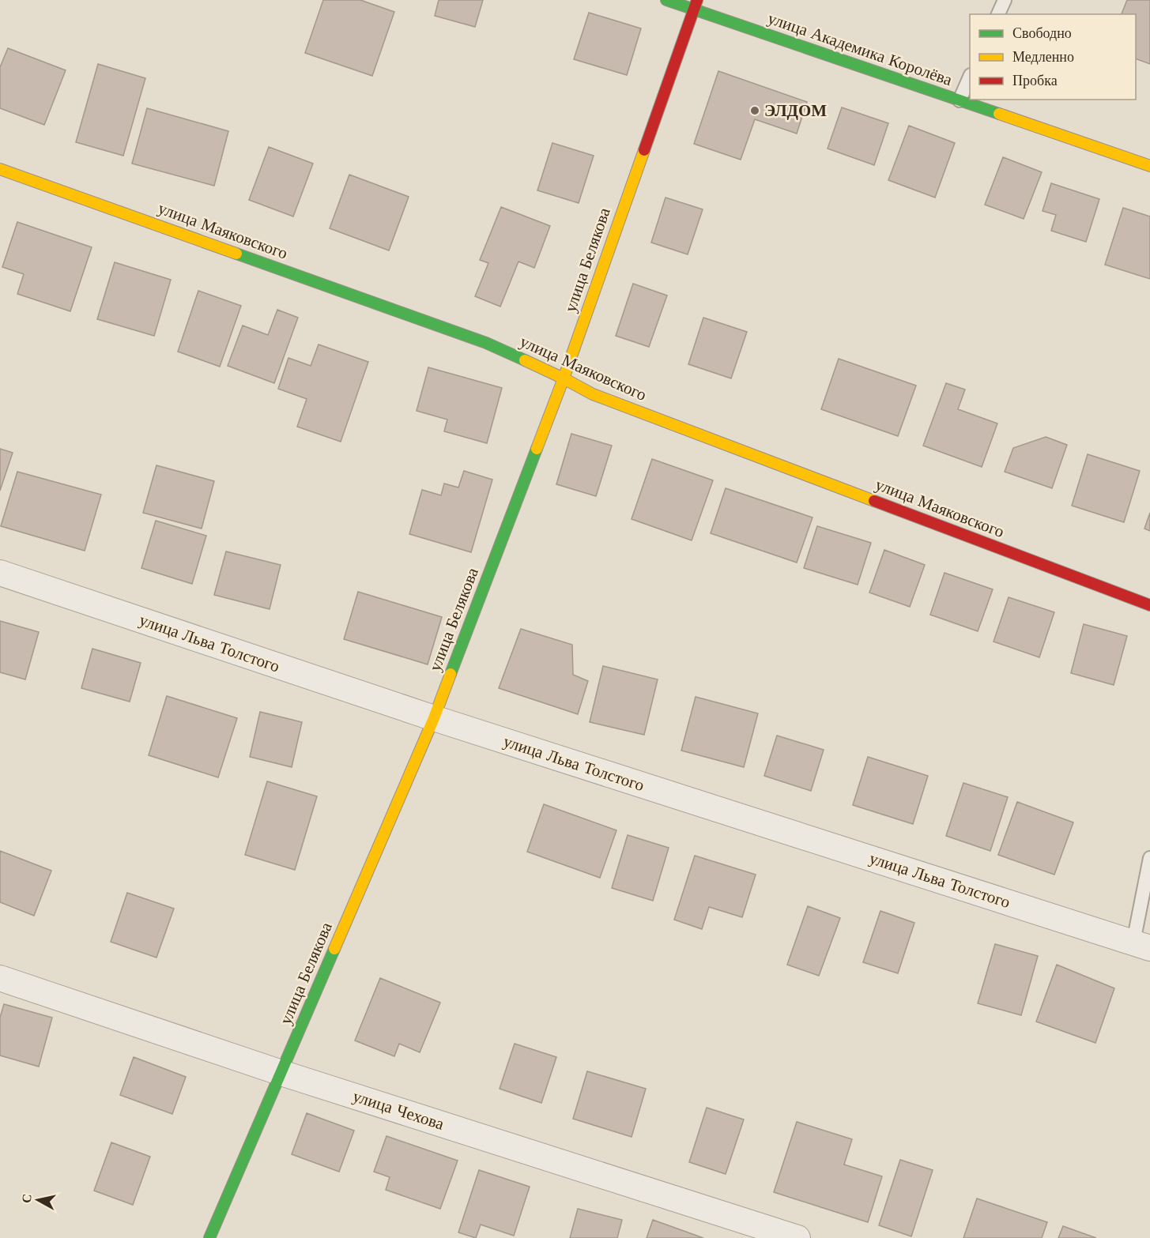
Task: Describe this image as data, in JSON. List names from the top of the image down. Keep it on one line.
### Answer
{"streets":{"street":["улица Академика Королёва","улица Маяковского","улица Белякова","улица Льва Толстого","улица Чехова"]},"crossings":[["улица Академика Королёва","улица Белякова"],["улица Маяковского","улица Белякова"],["улица Белякова","улица Льва Толстого"],["улица Белякова","улица Чехова"]],"places":["ЭЛДОМ"],"legend":["Свободно","Медленно","Пробка"],"north":"left"}
